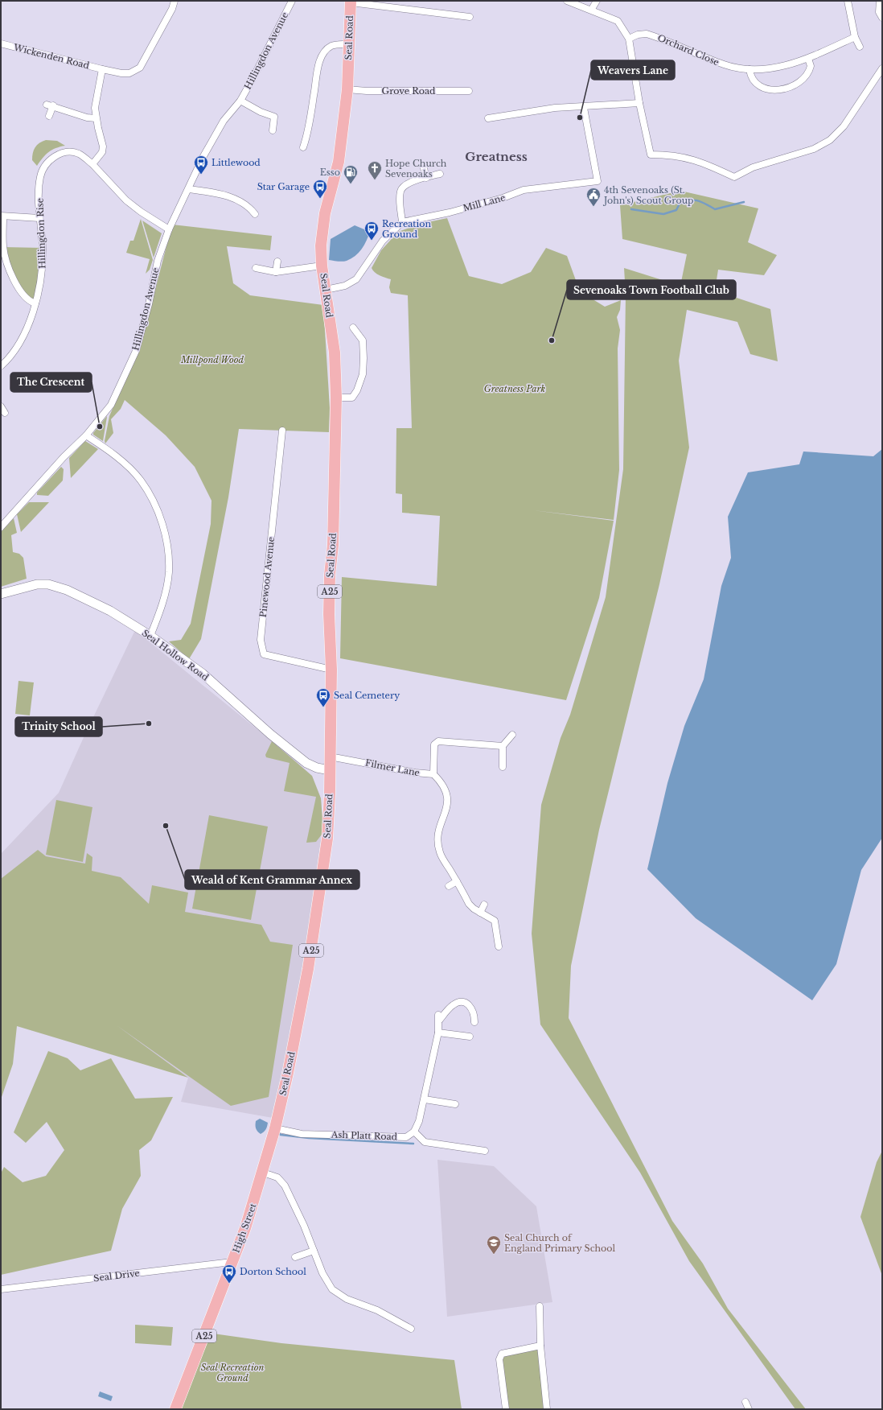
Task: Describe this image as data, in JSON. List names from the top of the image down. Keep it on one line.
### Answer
{"streets":{"highway":["Seal Road","A25","High Street"],"main road":["Seal Hollow Road"],"street":["Orchard Close","Hillingdon Avenue","Wickenden Road","Grove Road","Mill Lane","Hillingdon Rise","Pinewood Avenue","Filmer Lane","Ash Platt Road","Seal Drive"]},"crossings":[["Seal Road","Grove Road"],["Seal Road","Pinewood Avenue"],["Seal Road","Seal Hollow Road"],["Seal Road","Filmer Lane"],["Seal Road","Ash Platt Road"],["Seal Road","High Street"],["Ash Platt Road","High Street"],["High Street","Seal Drive"]],"districts":["Greatness"],"parks":["Millpond Wood","Greatness Park","Seal Recreation Ground"],"places":{"other":["Weavers Lane","Sevenoaks Town Football Club","The Crescent","Trinity School","Weald of Kent Grammar Annex"],"bus stop":["Littlewood","Star Garage","Recreation Ground","Seal Cemetery","Dorton School"],"church":["Hope Church Sevenoaks"],"fuel station":["Esso"],"public building":["4th Sevenoaks (St. John's) Scout Group"],"school or university":["Seal Church of England Primary School"]}}
